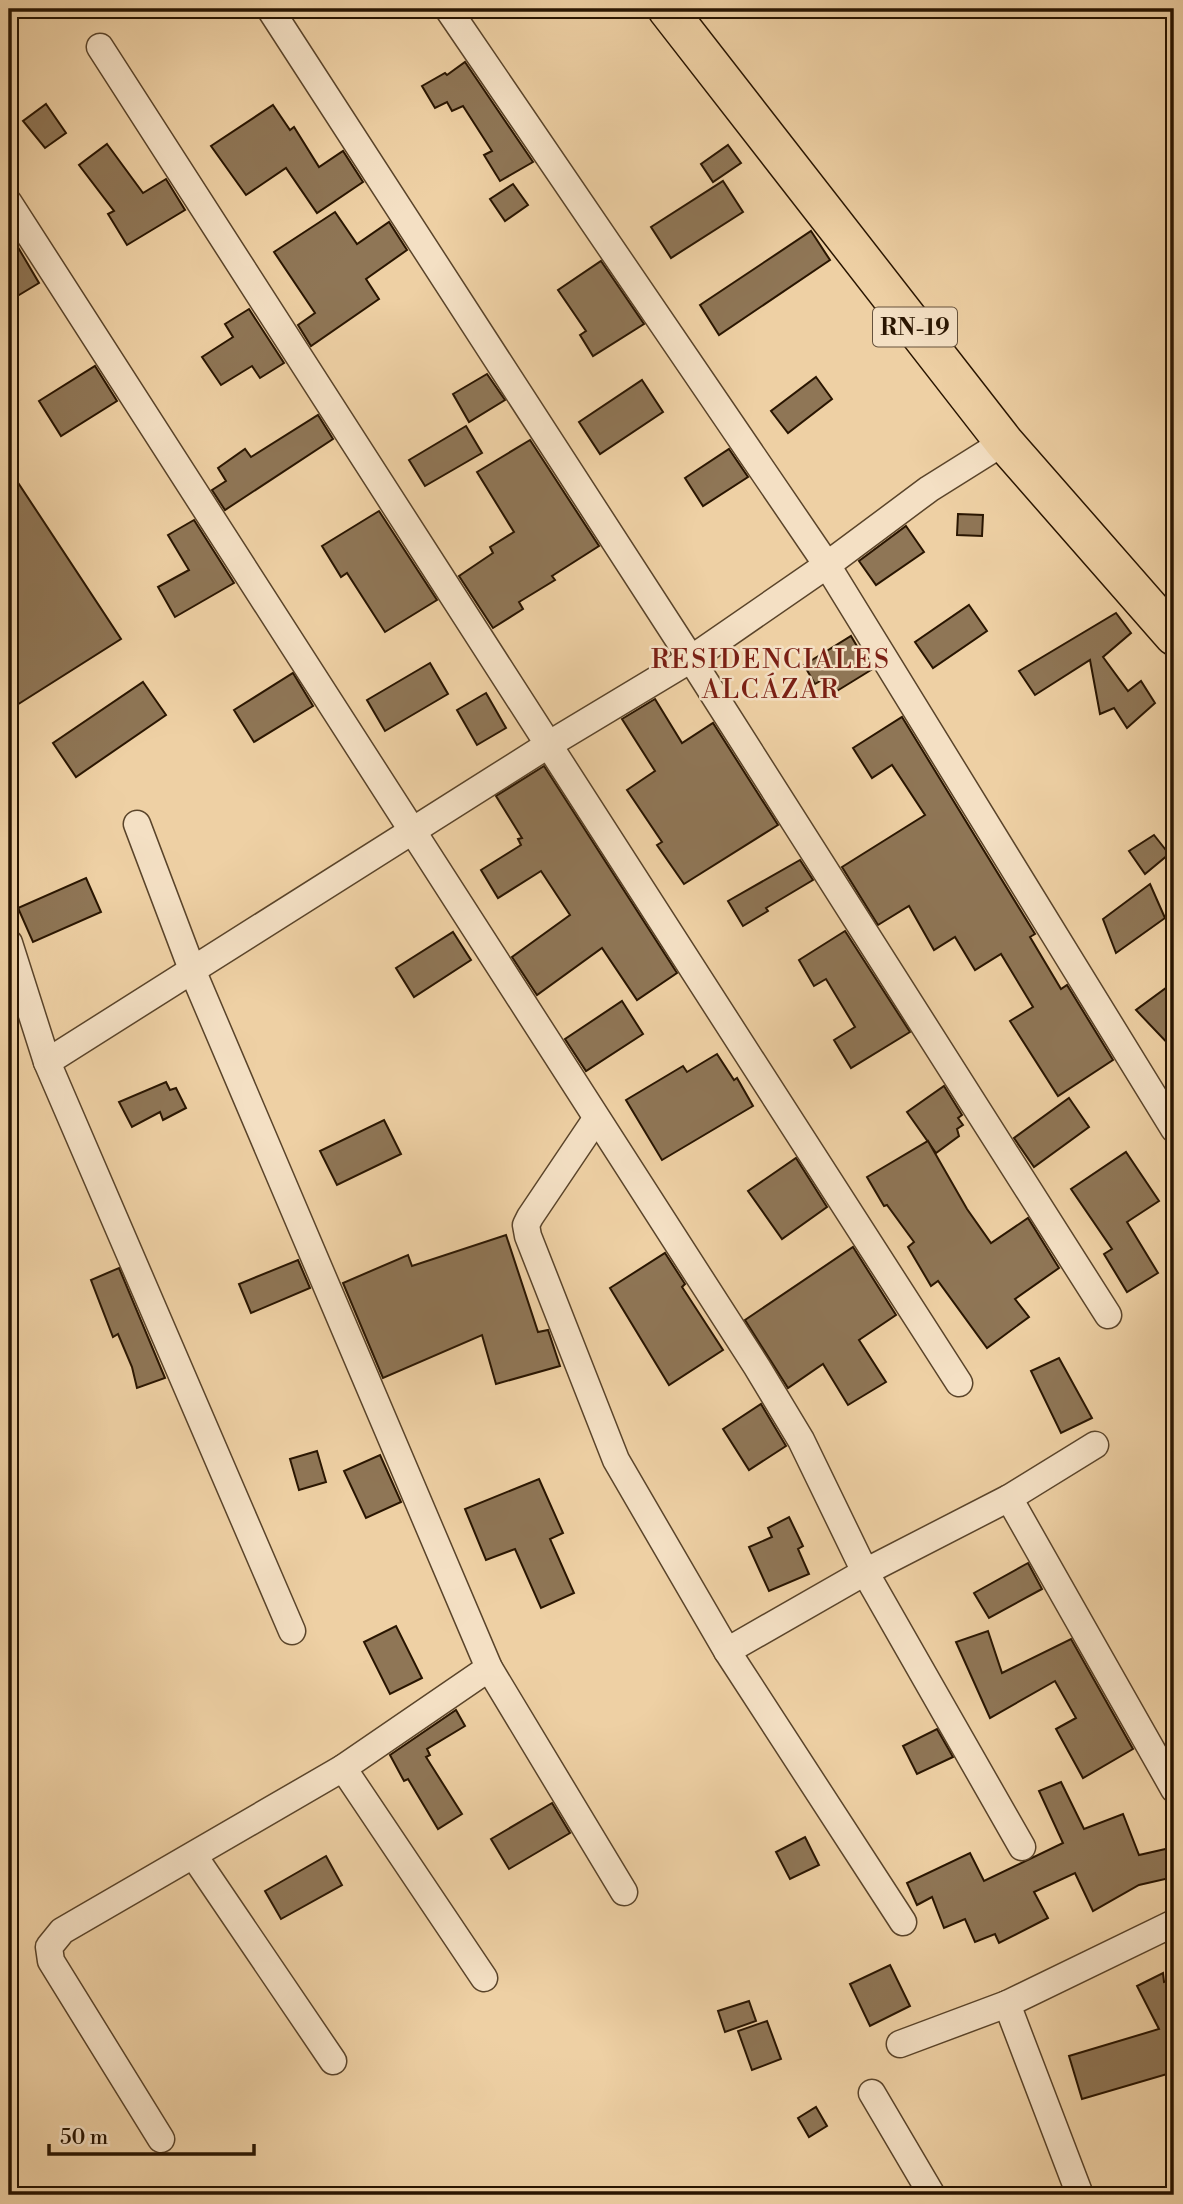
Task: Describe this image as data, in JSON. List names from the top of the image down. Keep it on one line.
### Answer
{"streets":{"main road":["RN-19"]},"districts":["RESIDENCIALES ALCÁZAR"],"scale_bar":"50 m"}
